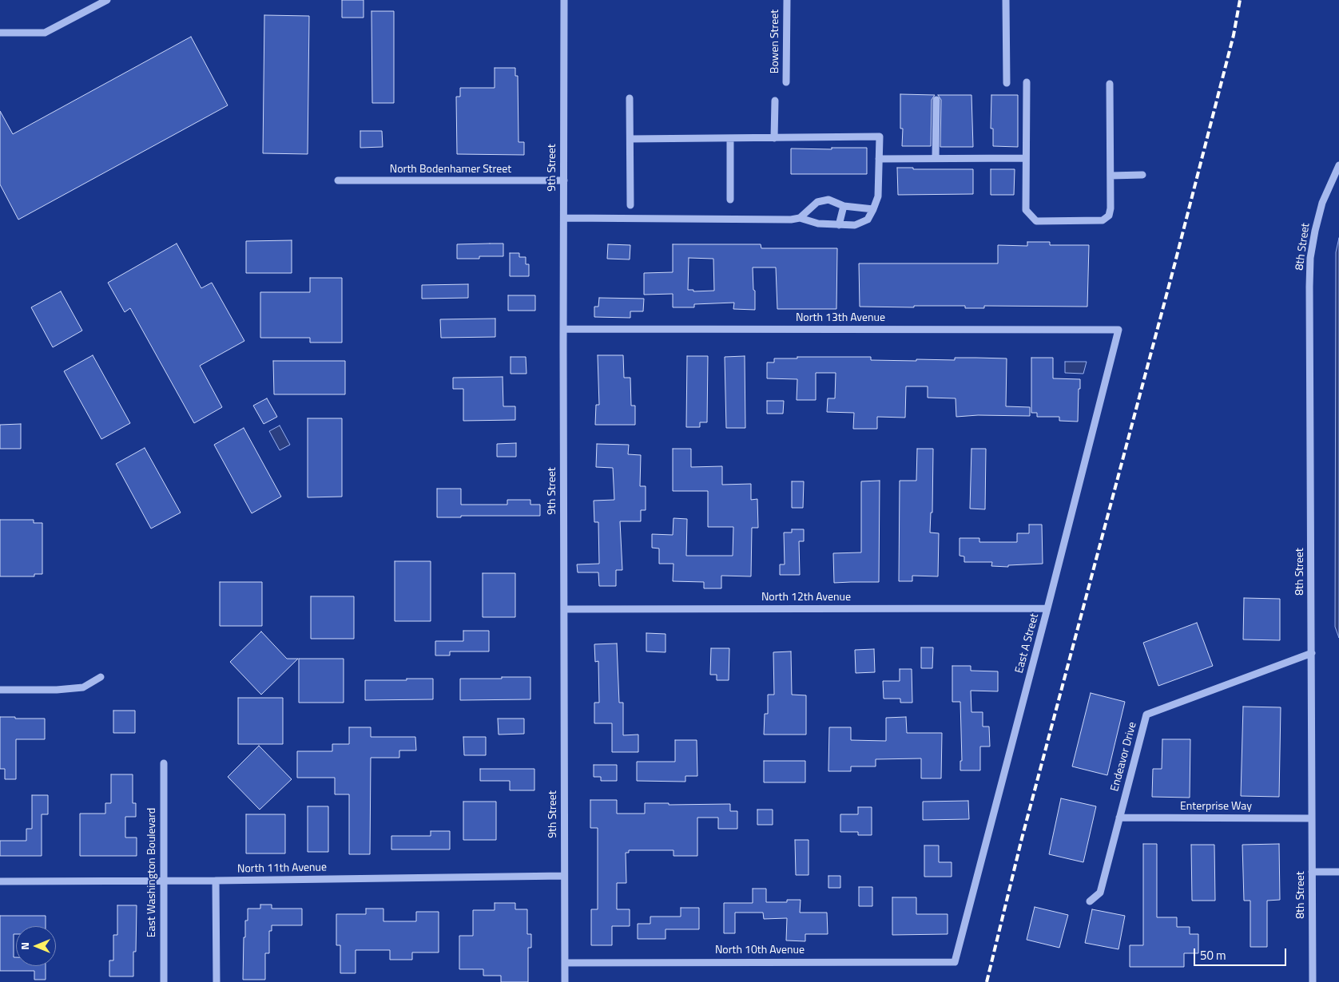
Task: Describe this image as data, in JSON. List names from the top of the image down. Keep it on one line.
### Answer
{"streets":{"street":["Bowen Street","9th Street","North Bodenhamer Street","8th Street","North 13th Avenue","North 12th Avenue","East A Street","Endeavor Drive","Enterprise Way","North 11th Avenue","East Washington Boulevard","North 10th Avenue"]},"crossings":[["9th Street","North Bodenhamer Street"],["9th Street","North 13th Avenue"],["9th Street","North 12th Avenue"],["9th Street","North 11th Avenue"],["9th Street","North 10th Avenue"],["8th Street","Endeavor Drive"],["8th Street","Enterprise Way"],["North 13th Avenue","East A Street"],["North 12th Avenue","East A Street"],["East A Street","North 10th Avenue"],["Endeavor Drive","Enterprise Way"],["North 11th Avenue","East Washington Boulevard"]],"scale_bar":"50 m","north":"left"}
